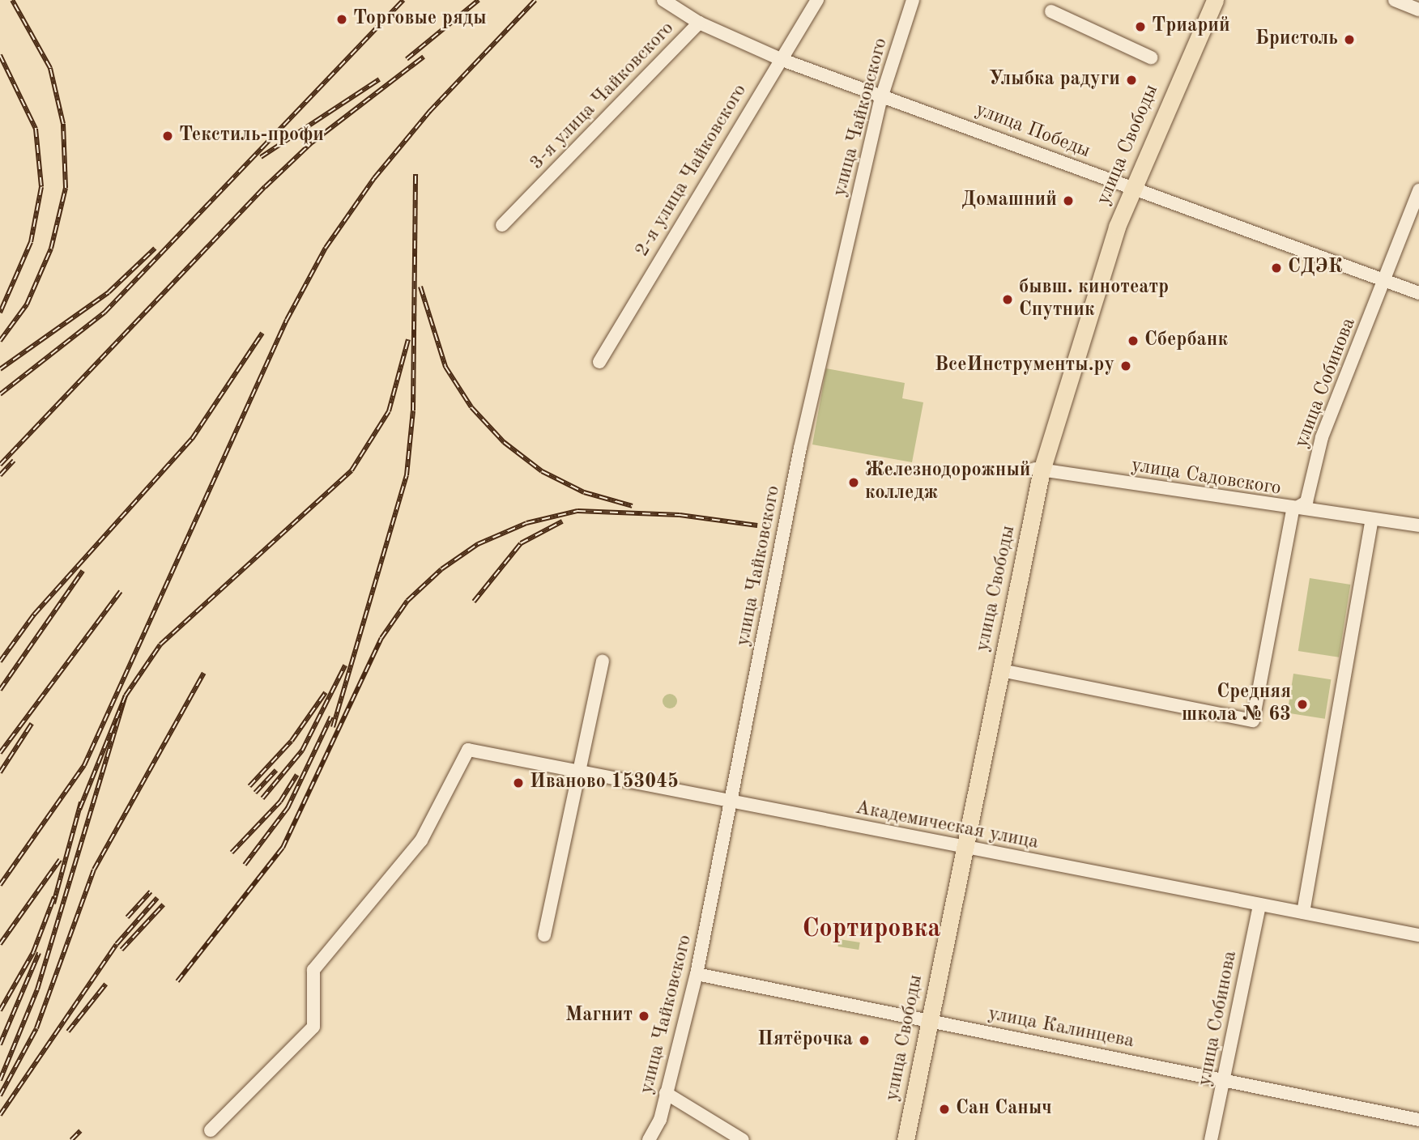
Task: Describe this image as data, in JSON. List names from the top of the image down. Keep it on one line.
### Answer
{"streets":{"main road":["улица Свободы"],"street":["3-я улица Чайковского","улица Чайковского","улица Победы","2-я улица Чайковского","улица Собинова","улица Садовского","Академическая улица","улица Калинцева"]},"crossings":[["3-я улица Чайковского","улица Победы"],["улица Чайковского","улица Победы"],["улица Чайковского","Академическая улица"],["улица Чайковского","улица Калинцева"],["улица Победы","улица Свободы"],["улица Победы","2-я улица Чайковского"],["улица Победы","улица Собинова"],["улица Свободы","улица Собинова"],["улица Свободы","улица Садовского"],["улица Свободы","Академическая улица"],["улица Свободы","улица Калинцева"],["улица Собинова","улица Садовского"],["улица Собинова","Академическая улица"],["улица Собинова","улица Калинцева"]],"districts":["Сортировка"],"places":["Торговые ряды","Триарий","Бристоль","Улыбка радуги","Текстиль-профи","Домашний","СДЭК","бывш. кинотеатр Спутник","Сбербанк","ВсеИнструменты.ру","Железнодорожный колледж","Средняя школа № 63","Иваново 153045","Магнит","Пятёрочка","Сан Саныч"]}
